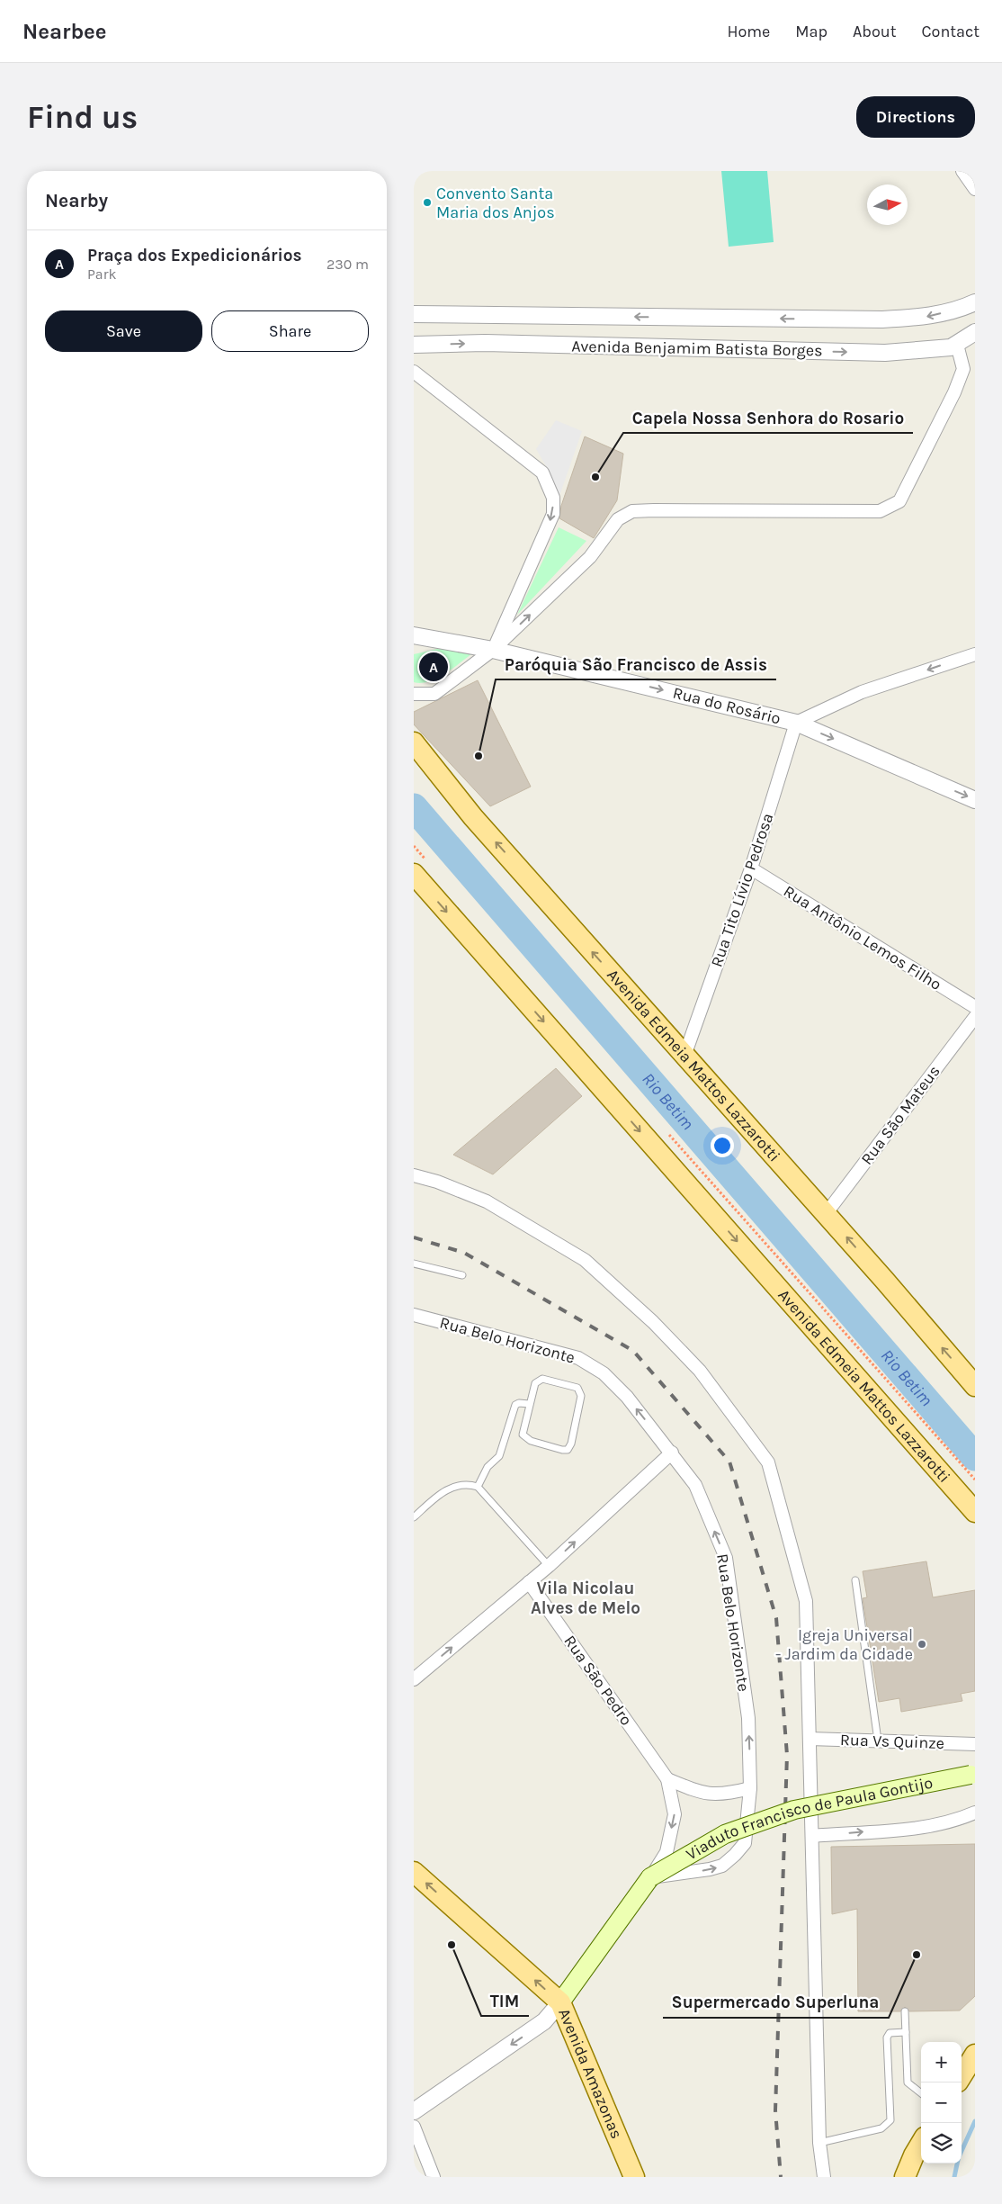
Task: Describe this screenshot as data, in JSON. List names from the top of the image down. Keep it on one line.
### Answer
{"streets":{"main road":["Avenida Edmeia Mattos Lazzarotti","Viaduto Francisco de Paula Gontijo","Avenida Amazonas"],"street":["Avenida Benjamim Batista Borges","Rua do Rosário","Rua Tito Lívio Pedrosa","Rua Antônio Lemos Filho","Rua São Mateus","Rua Belo Horizonte","Rua São Pedro","Rua Vs Quinze"]},"crossings":[["Rua do Rosário","Rua Tito Lívio Pedrosa"],["Rua Tito Lívio Pedrosa","Rua Antônio Lemos Filho"],["Rua Tito Lívio Pedrosa","Avenida Edmeia Mattos Lazzarotti"],["Avenida Edmeia Mattos Lazzarotti","Rua São Mateus"],["Rua Belo Horizonte","Rua São Pedro"],["Rua Belo Horizonte","Viaduto Francisco de Paula Gontijo"],["Rua São Pedro","Viaduto Francisco de Paula Gontijo"]],"one_way":["Rua do Rosário","Avenida Amazonas"],"districts":["Vila Nicolau Alves de Melo"],"water":["Rio Betim"],"places":["Convento Santa Maria dos Anjos","Capela Nossa Senhora do Rosario","Paróquia São Francisco de Assis","Igreja Universal - Jardim da Cidade","TIM","Supermercado Superluna"],"north":"right","page":{"header":"Nearbee","nav":["Home","Map","About","Contact"],"buttons":["Directions",["Save","Share"]],"title":"Find us","heading":"Nearby","list":[{"mark":"A","name":"Praça dos Expedicionários","note":"Park","value":"230 m"}],"pins":"A","map_buttons":["+","−"]}}
